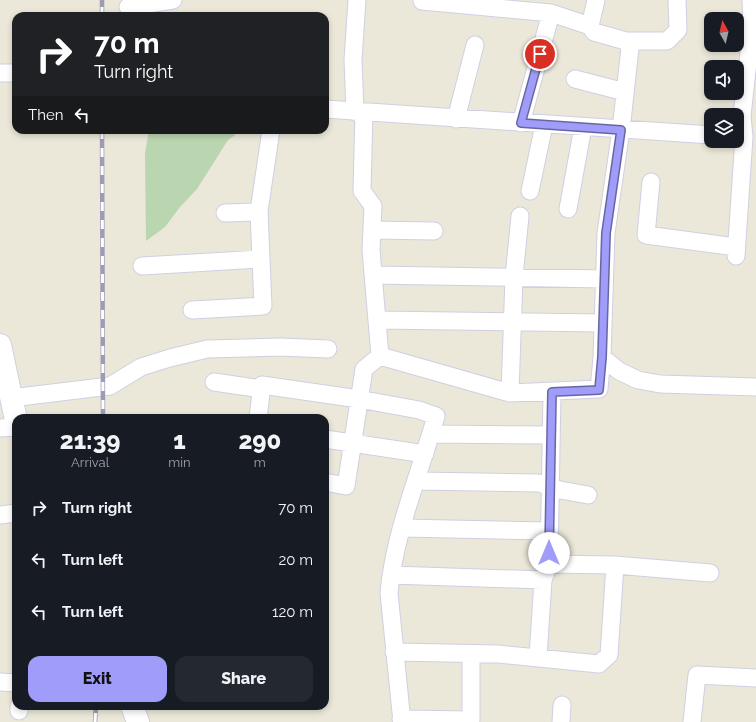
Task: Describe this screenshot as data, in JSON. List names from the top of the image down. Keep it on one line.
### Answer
{"north":"top","page":{"turn":["70 m","Turn right"],"then":"Then","eta":["21:39","Arrival","1","min","290","m"],"list":[{"name":"Turn right","value":"70 m"},{"name":"Turn left","value":"20 m"},{"name":"Turn left","value":"120 m"}],"buttons":["Exit","Share"]}}
